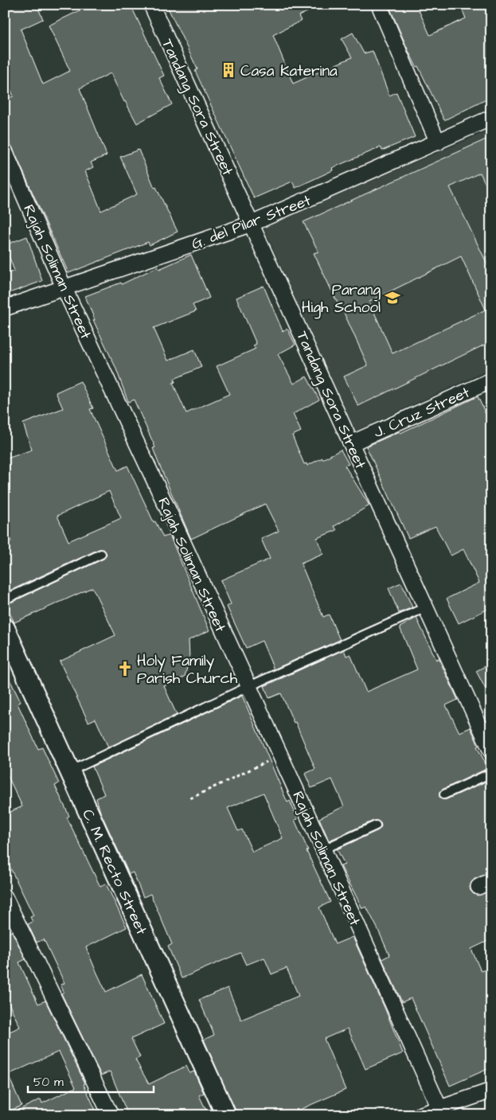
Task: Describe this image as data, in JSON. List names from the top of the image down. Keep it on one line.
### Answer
{"streets":{"street":["Tandang Sora Street","G. del Pilar Street","Rajah Soliman Street","J. Cruz Street","C. M. Recto Street"]},"crossings":[["Tandang Sora Street","G. del Pilar Street"],["Tandang Sora Street","J. Cruz Street"],["G. del Pilar Street","Rajah Soliman Street"]],"places":{"building":["Casa Katerina"],"school or university":["Parang High School"],"church":["Holy Family Parish Church"]},"scale_bar":"50 m"}
